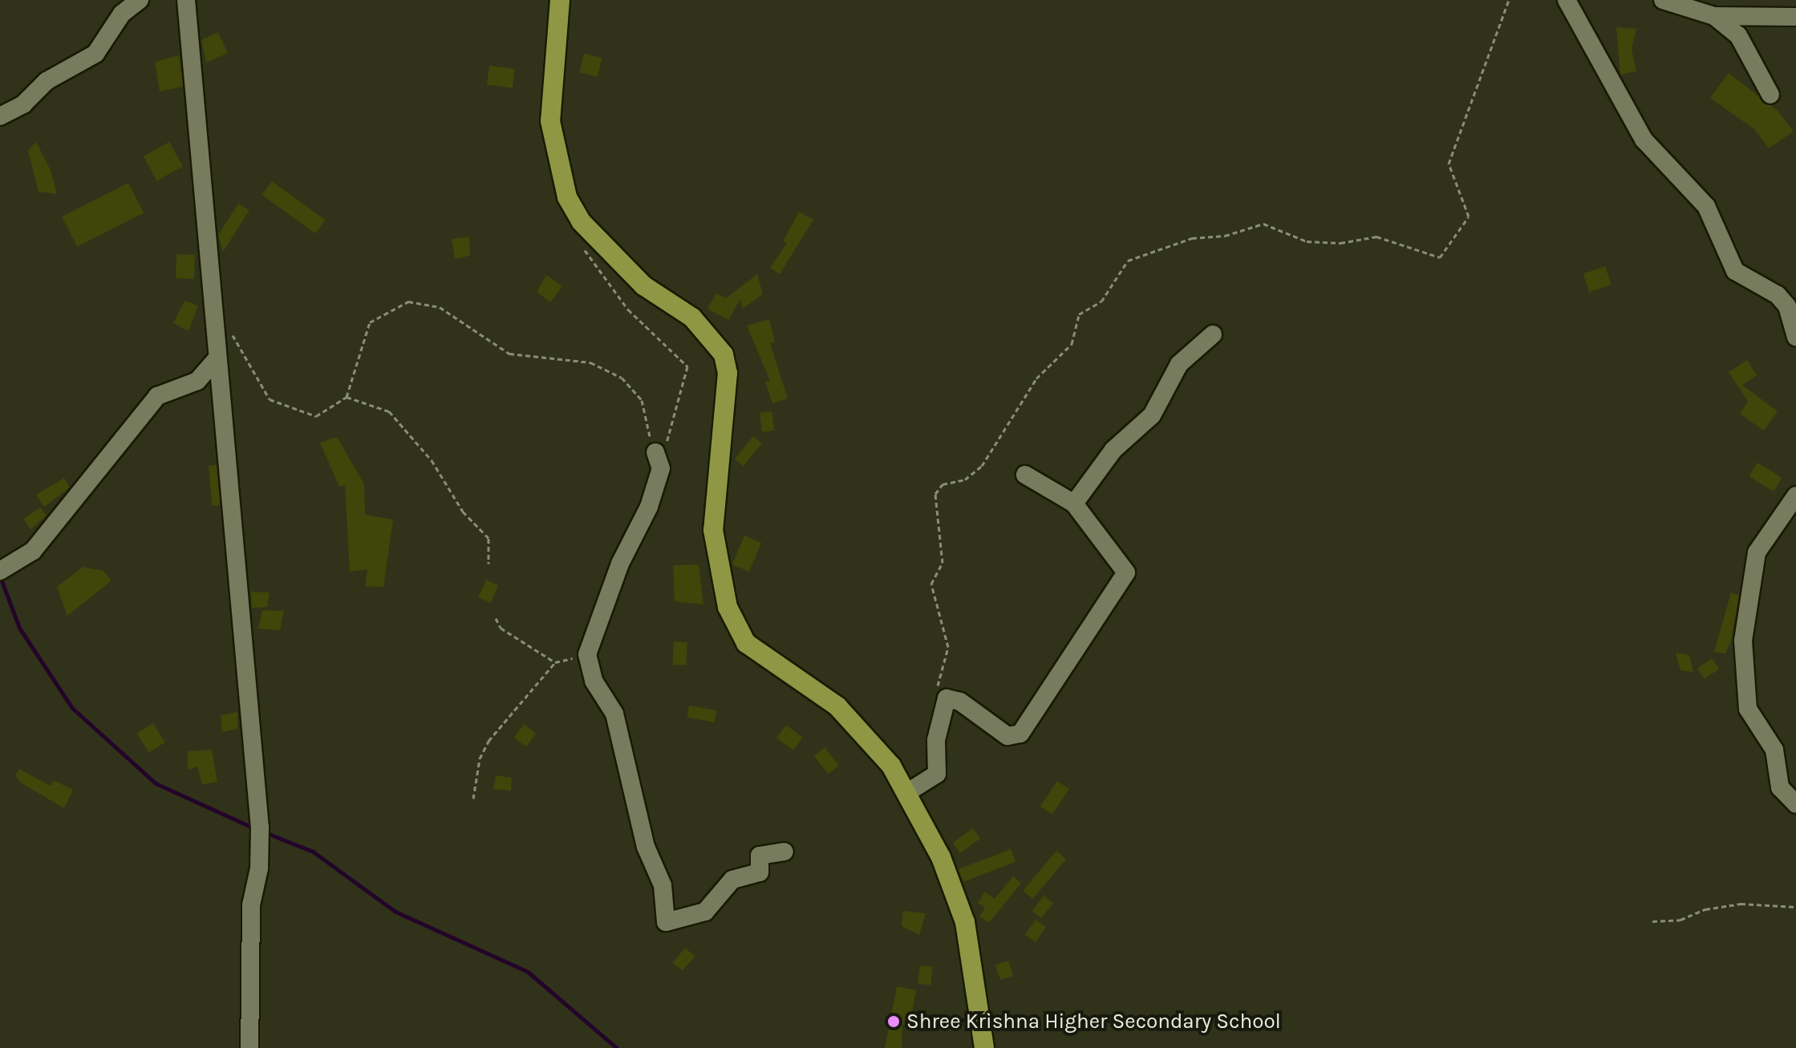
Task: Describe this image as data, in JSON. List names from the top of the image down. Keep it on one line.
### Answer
{"places":["Shree Krishna Higher Secondary School"]}
